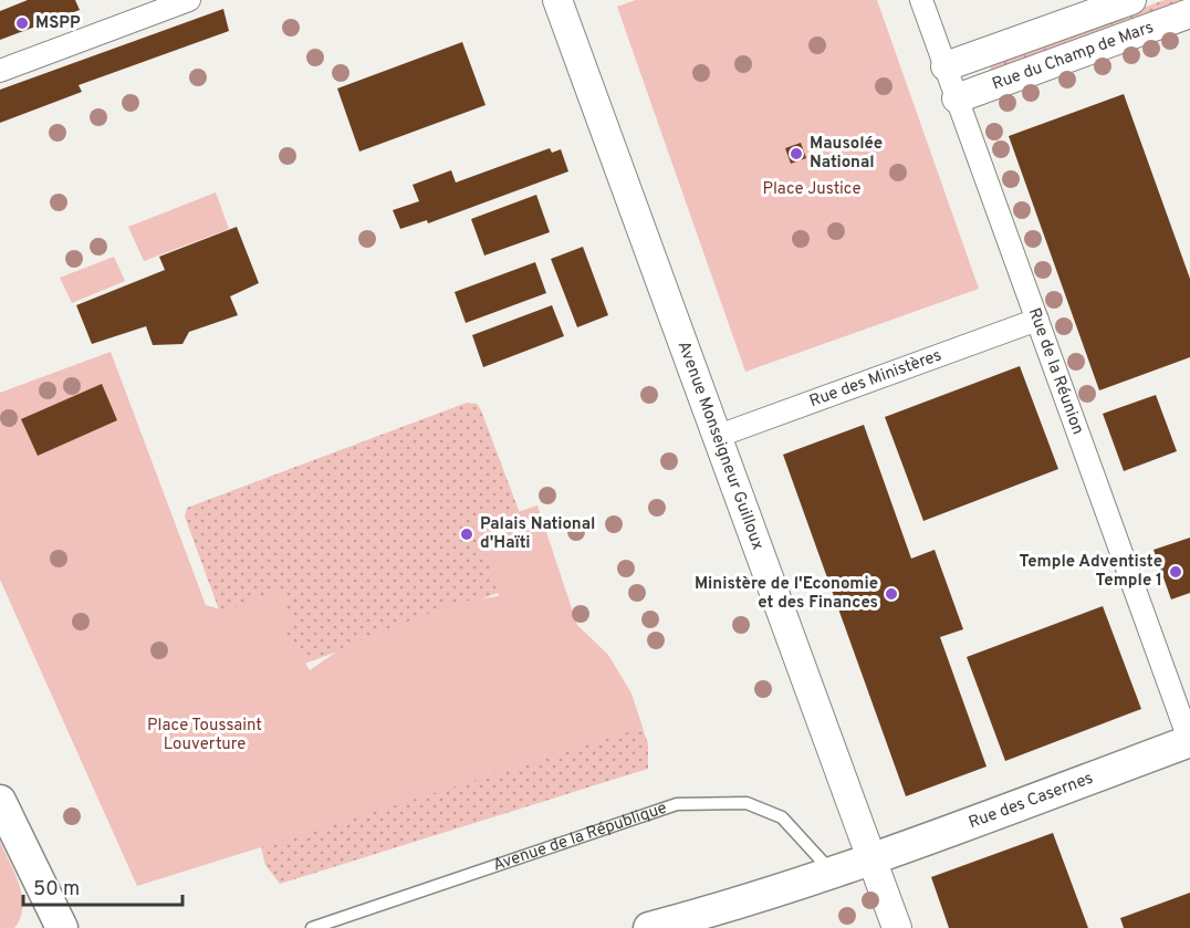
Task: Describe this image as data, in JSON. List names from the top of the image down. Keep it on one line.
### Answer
{"streets":{"main road":["Rue des Casernes"],"street":["Rue du Champ de Mars","Rue de la Réunion","Rue des Ministères","Avenue Monseigneur Guilloux"],"lane":["Avenue de la République"]},"crossings":[["Rue du Champ de Mars","Rue de la Réunion"],["Rue de la Réunion","Rue des Ministères"],["Rue de la Réunion","Rue des Casernes"],["Rue des Ministères","Avenue Monseigneur Guilloux"],["Avenue Monseigneur Guilloux","Rue des Casernes"]],"parks":["Place Justice","Place Toussaint Louverture"],"places":["MSPP","Mausolée National","Palais National d'Haïti","Temple Adventiste Temple 1","Ministère de l'Economie et des Finances"],"scale_bar":"50 m"}
